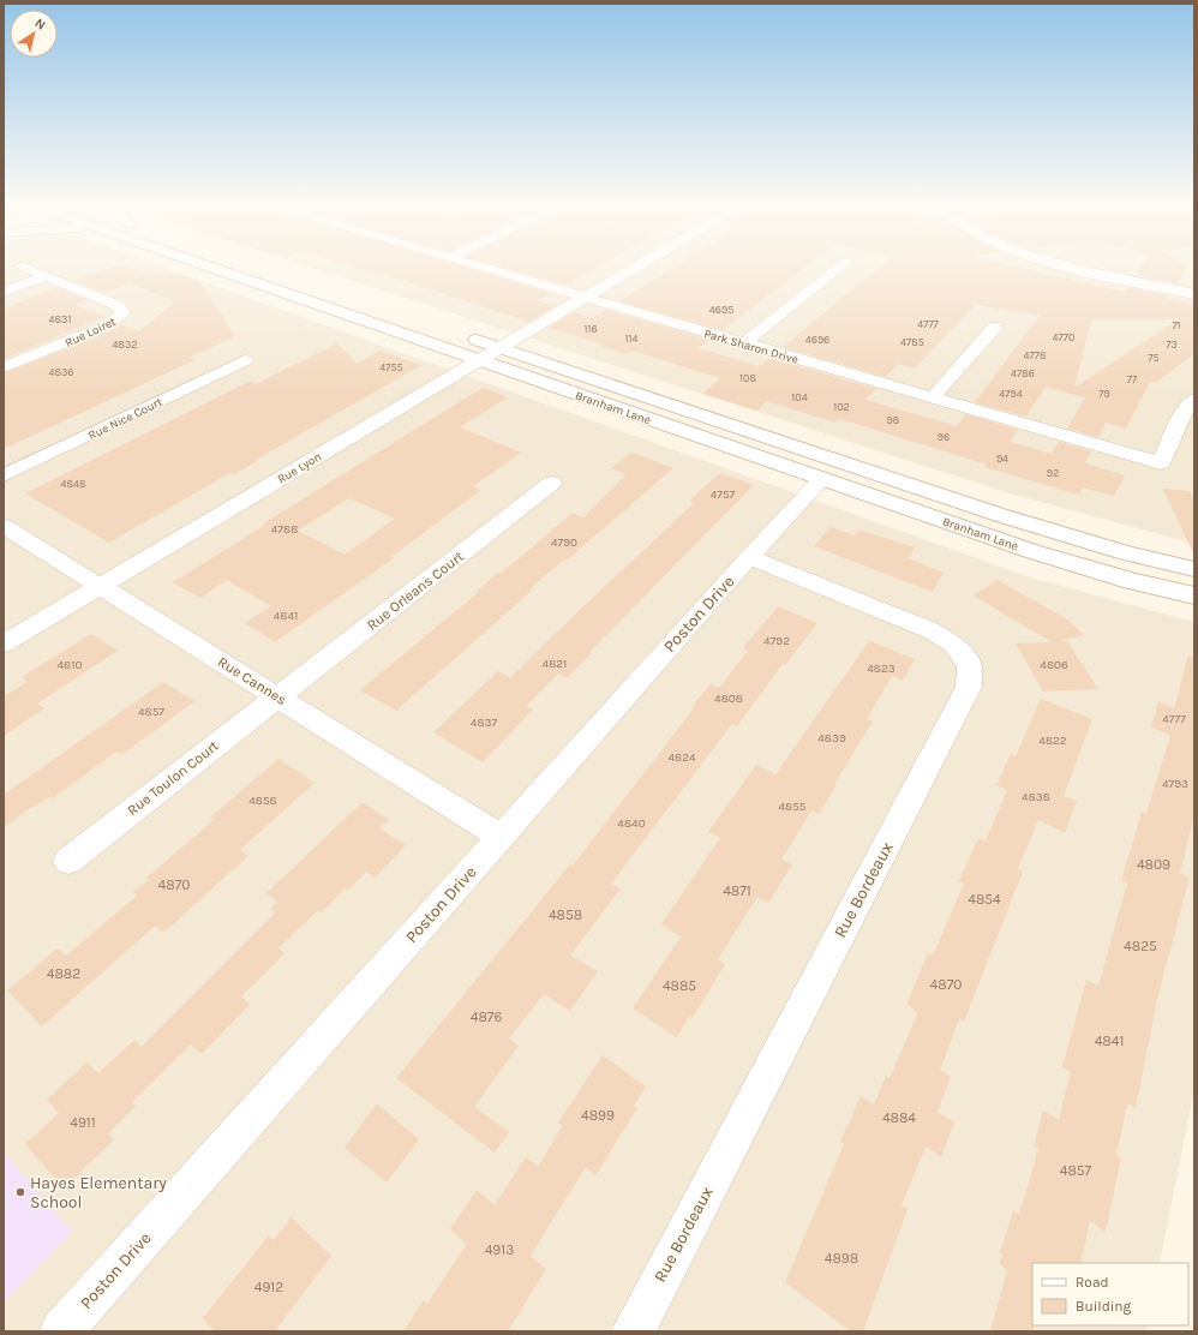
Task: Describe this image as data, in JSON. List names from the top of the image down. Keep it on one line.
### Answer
{"streets":{"main road":["Branham Lane"],"street":["Rue Loiret","Park Sharon Drive","Rue Nice Court","Rue Lyon","Rue Orleans Court","Poston Drive","Rue Cannes","Rue Toulon Court","Rue Bordeaux"]},"crossings":[["Park Sharon Drive","Rue Lyon"],["Branham Lane","Rue Lyon"],["Branham Lane","Poston Drive"],["Rue Lyon","Rue Cannes"],["Rue Orleans Court","Rue Cannes"],["Rue Orleans Court","Rue Toulon Court"],["Poston Drive","Rue Cannes"],["Poston Drive","Rue Bordeaux"],["Rue Cannes","Rue Toulon Court"]],"places":["Hayes Elementary School"],"house_numbers":["4695","4831","4777","71","116","4770","114","4696","4785","4832","73","4778","75","4755","4836","4786","108","77","4794","79","104","102","98","96","94","92","4848","4757","4788","4790","4841","4792","4821","4810","4806","4823","4808","4857","4777","4837","4839","4822","4824","4793","4838","4858","4855","4840","4809","4870","4871","4854","4858","4825","4882","4870","4885","4876","4841","4899","4884","4911","4857","4913","4898","4912"],"legend":["Road","Building"],"north":"top right"}
